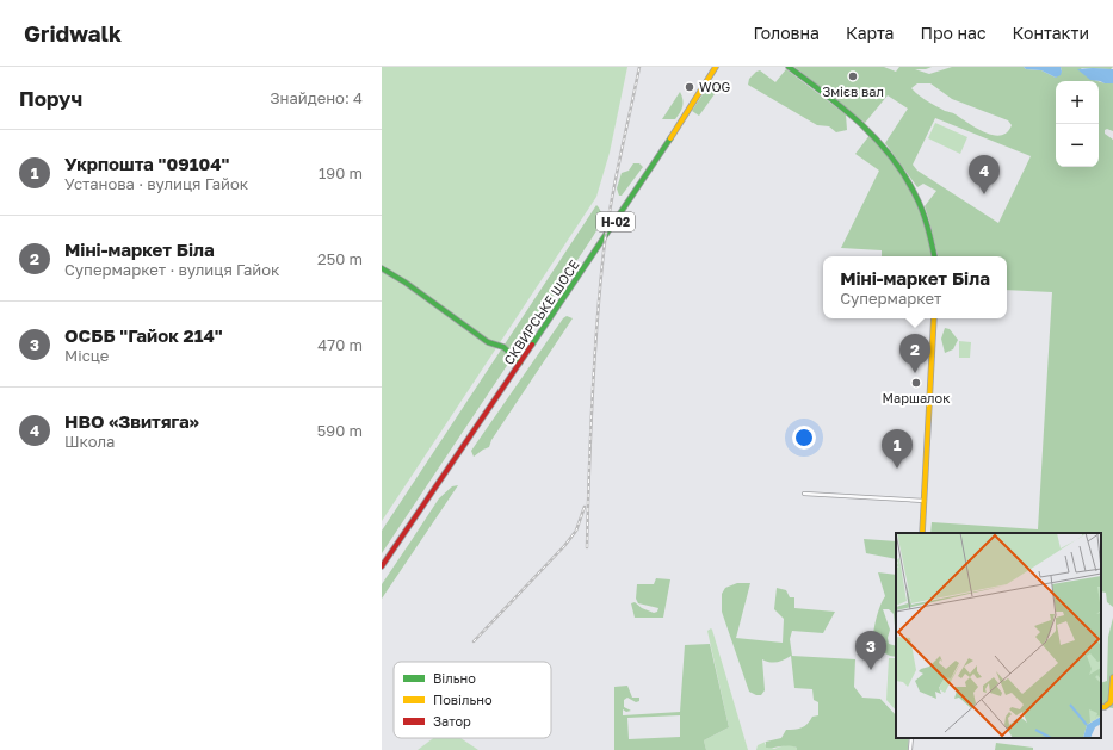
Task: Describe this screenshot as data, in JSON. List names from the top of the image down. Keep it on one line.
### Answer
{"streets":{"street":["Н-02","СКВИРСЬКЕ ШОСЕ"]},"places":["Змієв вал","WOG","Маршалок"],"legend":["Вільно","Повільно","Затор"],"page":{"header":"Gridwalk","nav":["Головна","Карта","Про нас","Контакти"],"heading":["Поруч","Знайдено: 4"],"map_buttons":["+","−"],"list":[{"mark":"1","name":"Укрпошта \"09104\"","note":"Установа · вулиця Гайок","value":"190 m"},{"mark":"2","name":"Міні-маркет Біла","note":"Супермаркет · вулиця Гайок","value":"250 m"},{"mark":"3","name":"ОСББ \"Гайок 214\"","note":"Місце","value":"470 m"},{"mark":"4","name":"НВО «Звитяга»","note":"Школа","value":"590 m"}],"pins":["4","2","1","3"],"popup":["Міні-маркет Біла","Супермаркет"]}}
